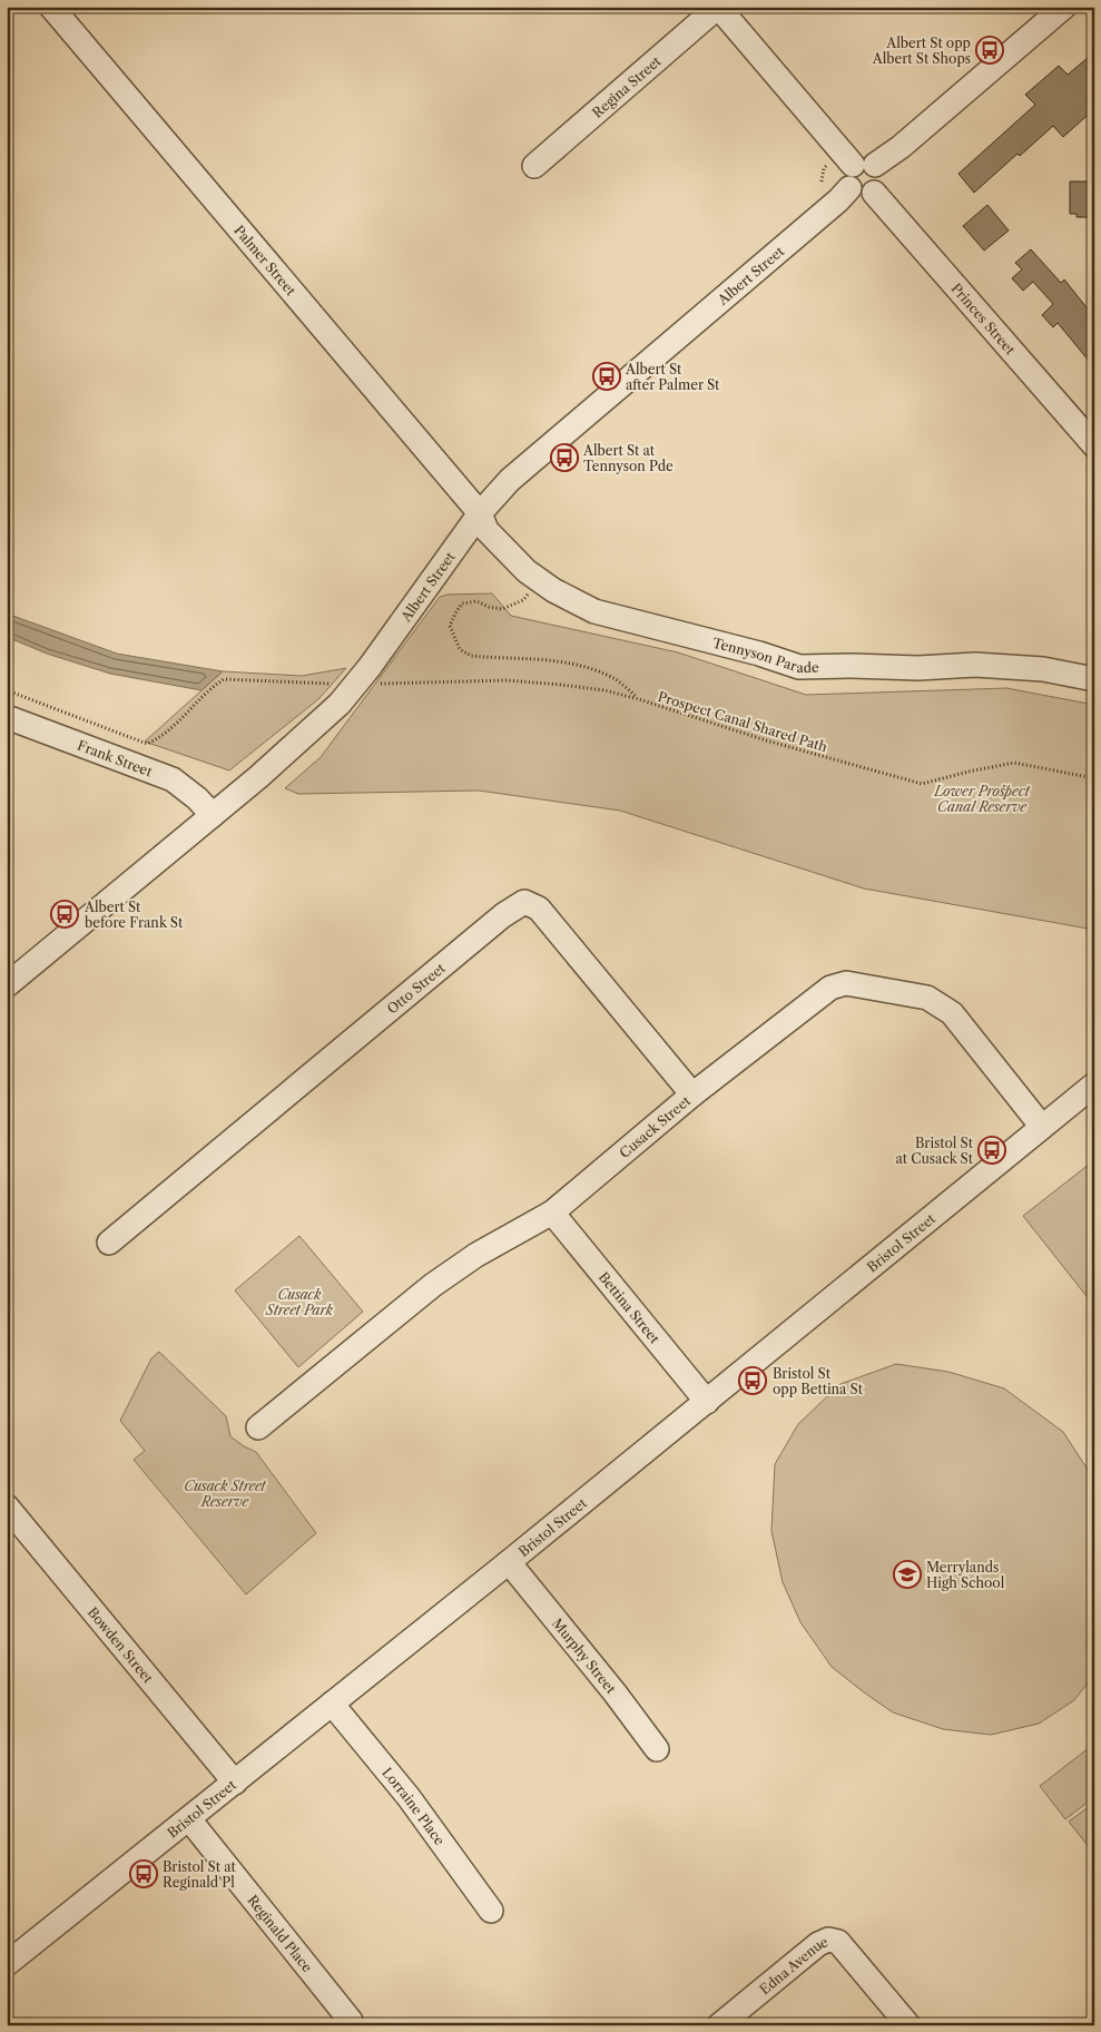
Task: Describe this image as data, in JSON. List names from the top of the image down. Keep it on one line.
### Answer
{"streets":{"street":["Regina Street","Palmer Street","Albert Street","Princes Street","Tennyson Parade","Frank Street","Otto Street","Cusack Street","Bristol Street","Bettina Street","Bowden Street","Murphy Street","Lorraine Place","Reginald Place","Edna Avenue"],"path":["Prospect Canal Shared Path"]},"crossings":[["Palmer Street","Albert Street"],["Palmer Street","Tennyson Parade"],["Albert Street","Princes Street"],["Albert Street","Tennyson Parade"],["Albert Street","Prospect Canal Shared Path"],["Albert Street","Frank Street"],["Otto Street","Cusack Street"],["Cusack Street","Bristol Street"],["Cusack Street","Bettina Street"],["Bristol Street","Bettina Street"],["Bristol Street","Bowden Street"],["Bristol Street","Murphy Street"],["Bristol Street","Lorraine Place"],["Bristol Street","Reginald Place"]],"parks":["Lower Prospect Canal Reserve","Cusack Street Park","Cusack Street Reserve"],"places":{"bus stop":["Albert St opp Albert St Shops","Albert St after Palmer St","Albert St at Tennyson Pde","Albert St before Frank St","Bristol St at Cusack St","Bristol St opp Bettina St","Bristol St at Reginald Pl"],"school or university":["Merrylands High School"]}}
